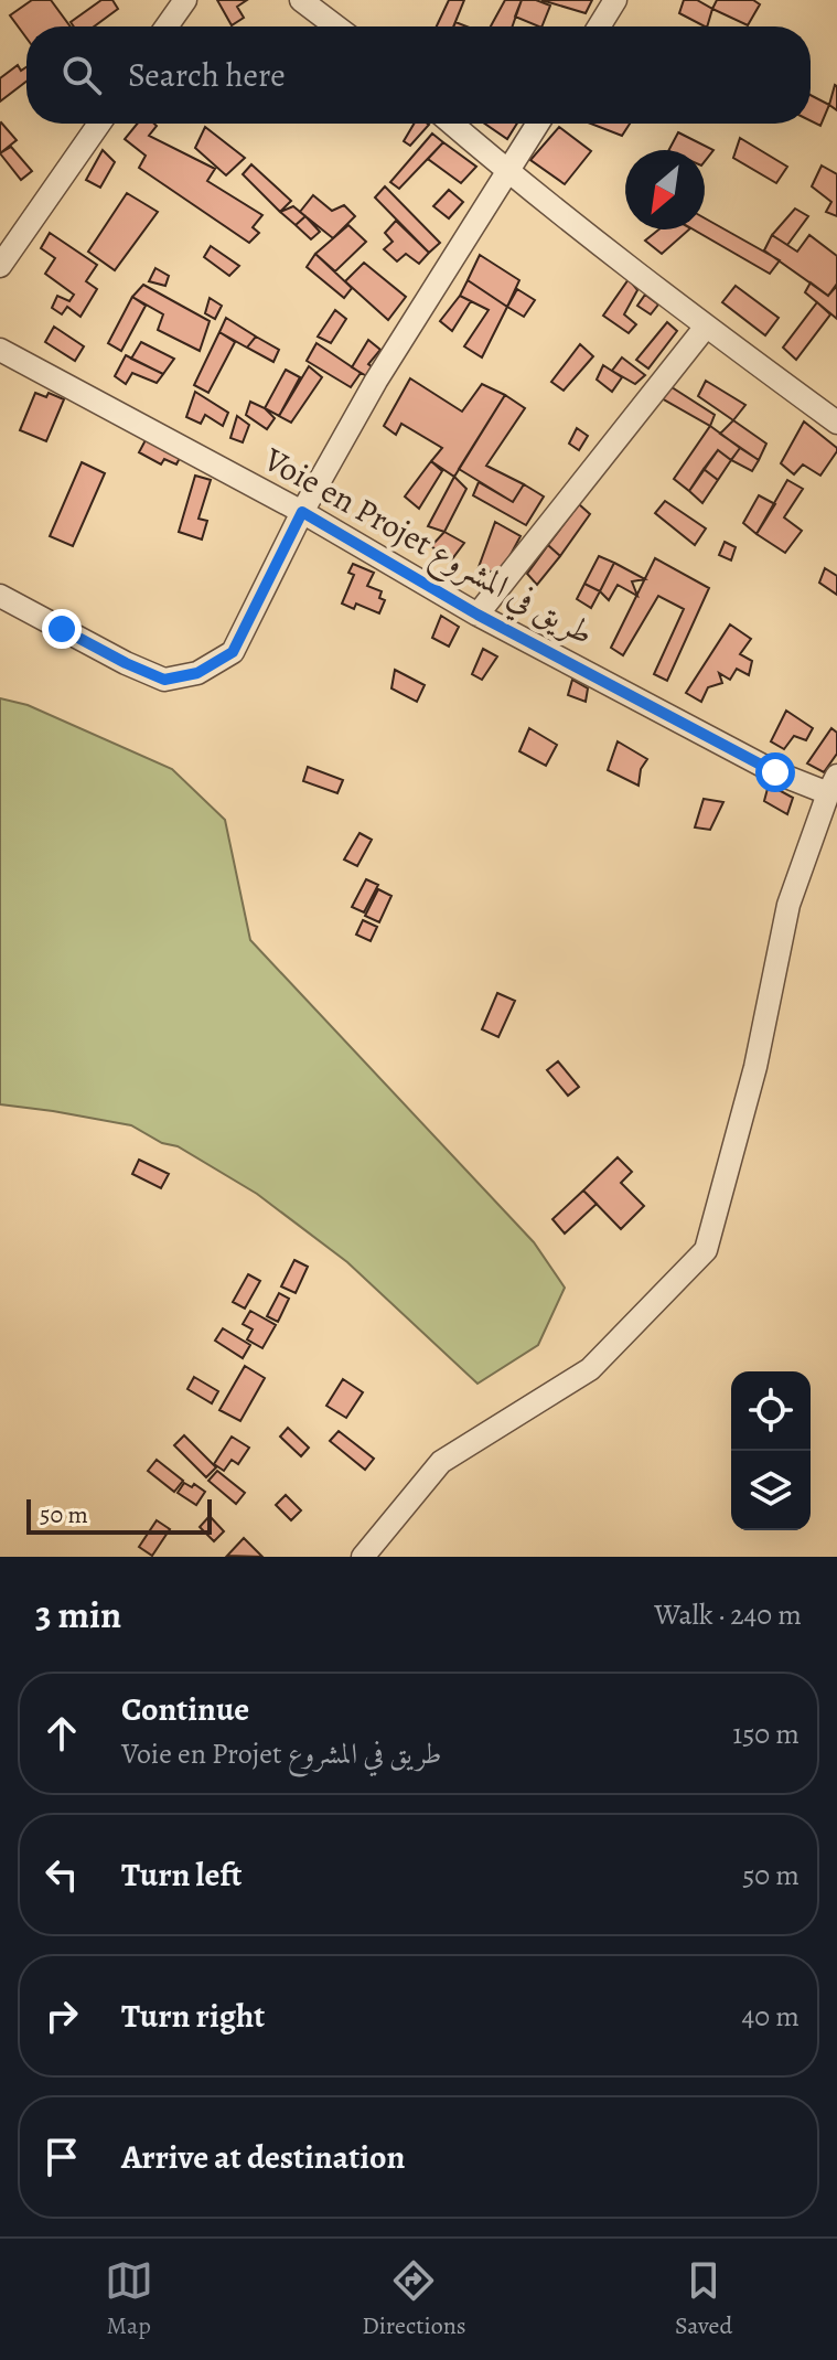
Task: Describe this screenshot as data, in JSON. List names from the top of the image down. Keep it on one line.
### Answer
{"streets":{"street":["Voie en Projet طريق في المشروع"]},"scale_bar":"50 m","north":"bottom left","page":{"search":"Search here","scale":"50 m","heading":["3 min","Walk · 240 m"],"list":[["Continue","Voie en Projet طريق في المشروع","150 m"],["Turn left","50 m"],["Turn right","40 m"],"Arrive at destination"],"nav":["Map","Directions","Saved"]}}
